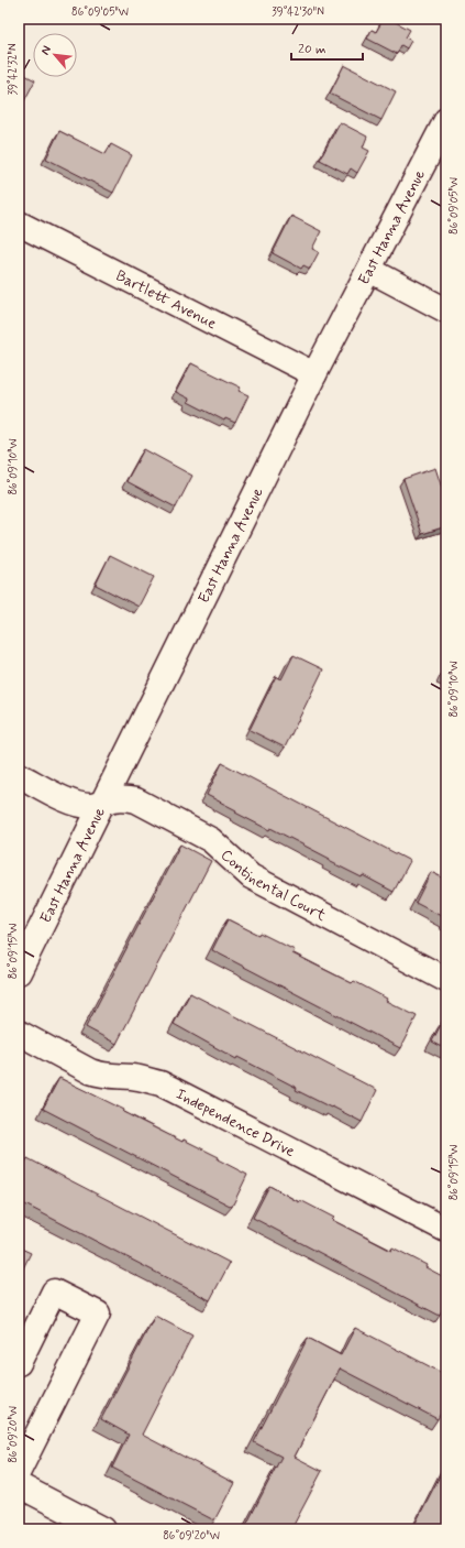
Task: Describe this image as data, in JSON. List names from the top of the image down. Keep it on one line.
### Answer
{"streets":{"street":["East Hanna Avenue","Bartlett Avenue","Continental Court","Independence Drive"]},"crossings":[["East Hanna Avenue","Bartlett Avenue"],["East Hanna Avenue","Continental Court"]],"scale_bar":"20 m","north":"top left","coordinates":["86°09'05\"W","39°42'30\"N","39°42'32\"N","86°09'10\"W","86°09'15\"W","86°09'20\"W"]}
